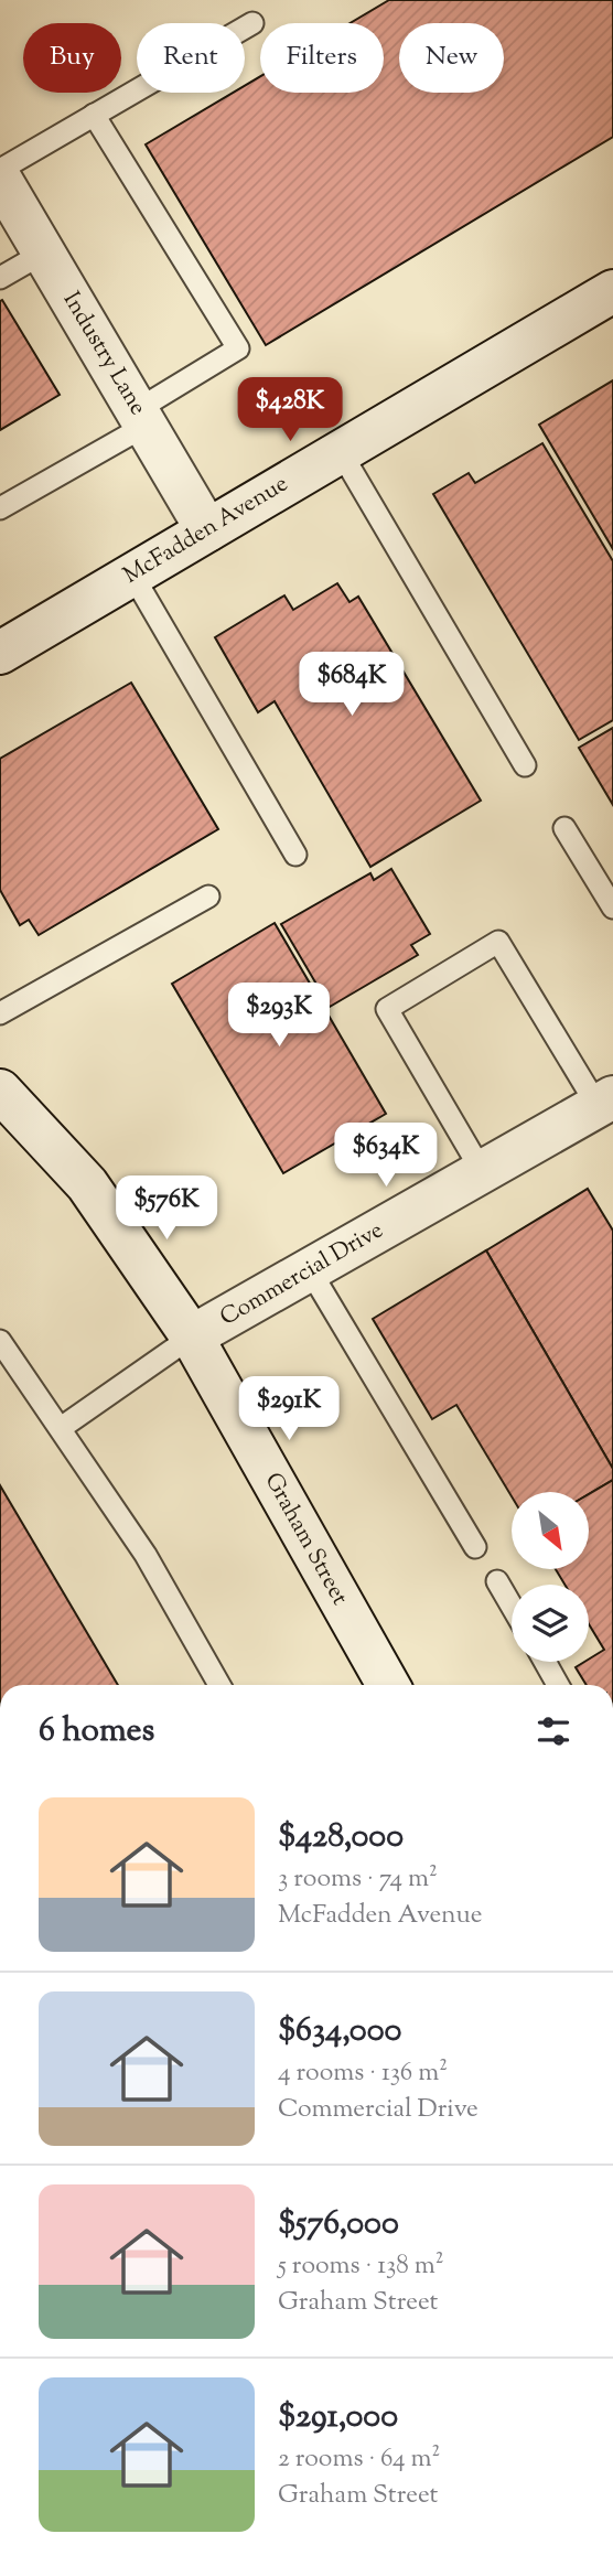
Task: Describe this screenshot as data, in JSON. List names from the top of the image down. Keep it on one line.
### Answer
{"streets":{"street":["Industry Lane","McFadden Avenue","Commercial Drive","Graham Street"]},"crossings":[["Industry Lane","McFadden Avenue"],["Commercial Drive","Graham Street"]],"north":"bottom right","page":{"chip":["Buy","Rent","Filters","New"],"price":["$428K","$684K","$293K","$634K","$576K","$291K"],"heading":"6 homes","list":[{"name":"$428,000","note":"3 rooms · 74 m² · McFadden Avenue"},{"name":"$634,000","note":"4 rooms · 136 m² · Commercial Drive"},{"name":"$576,000","note":"5 rooms · 138 m² · Graham Street"},{"name":"$291,000","note":"2 rooms · 64 m² · Graham Street"}]}}
